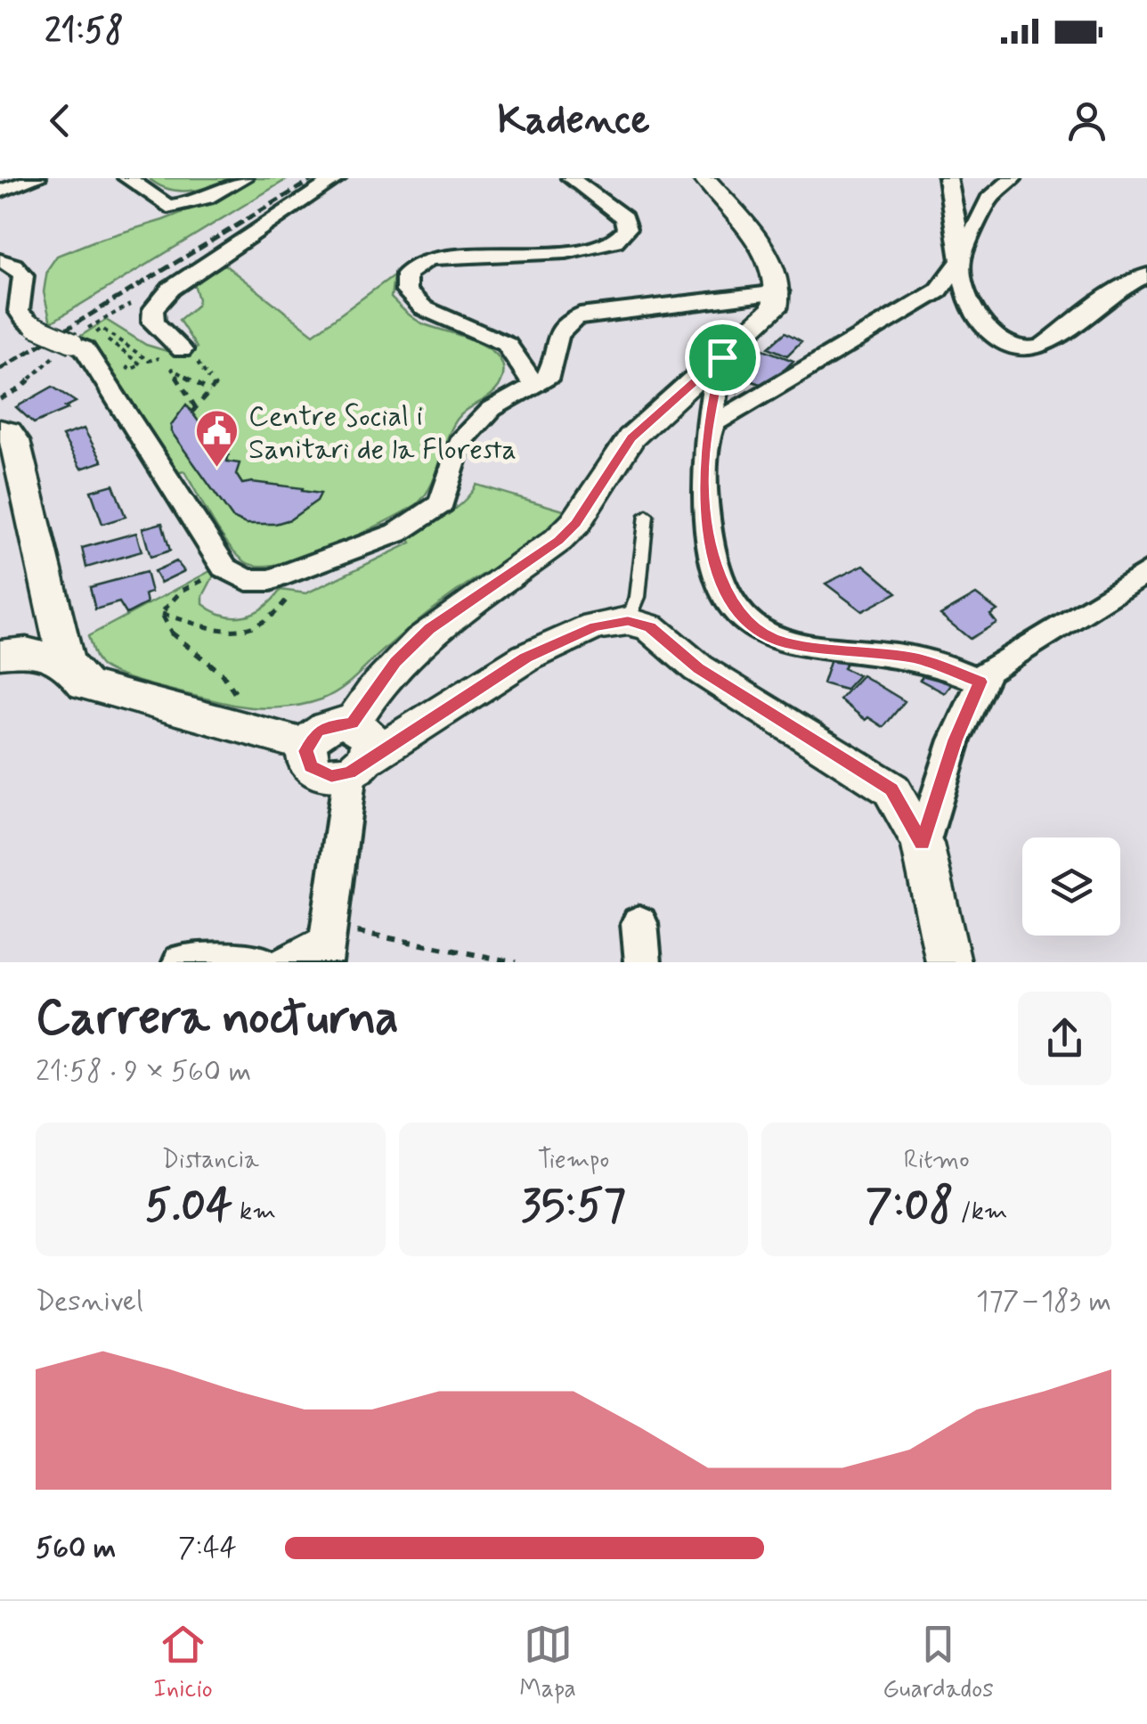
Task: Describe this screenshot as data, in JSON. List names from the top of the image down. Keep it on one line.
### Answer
{"places":{"public building":["Centre Social i Sanitari de la Floresta"]},"page":{"status":"21:58","header":"Kadence","heading":["Carrera nocturna","21:58 · 9 × 560 m"],"stats":[["Distancia","5.04 km"],["Tiempo","35:57"],["Ritmo","7:08 /km"]],"chart":["Desnivel","177–183 m"],"list":[{"name":"560 m","note":"7:44"}],"tabs":["Inicio","Mapa","Guardados"]}}
